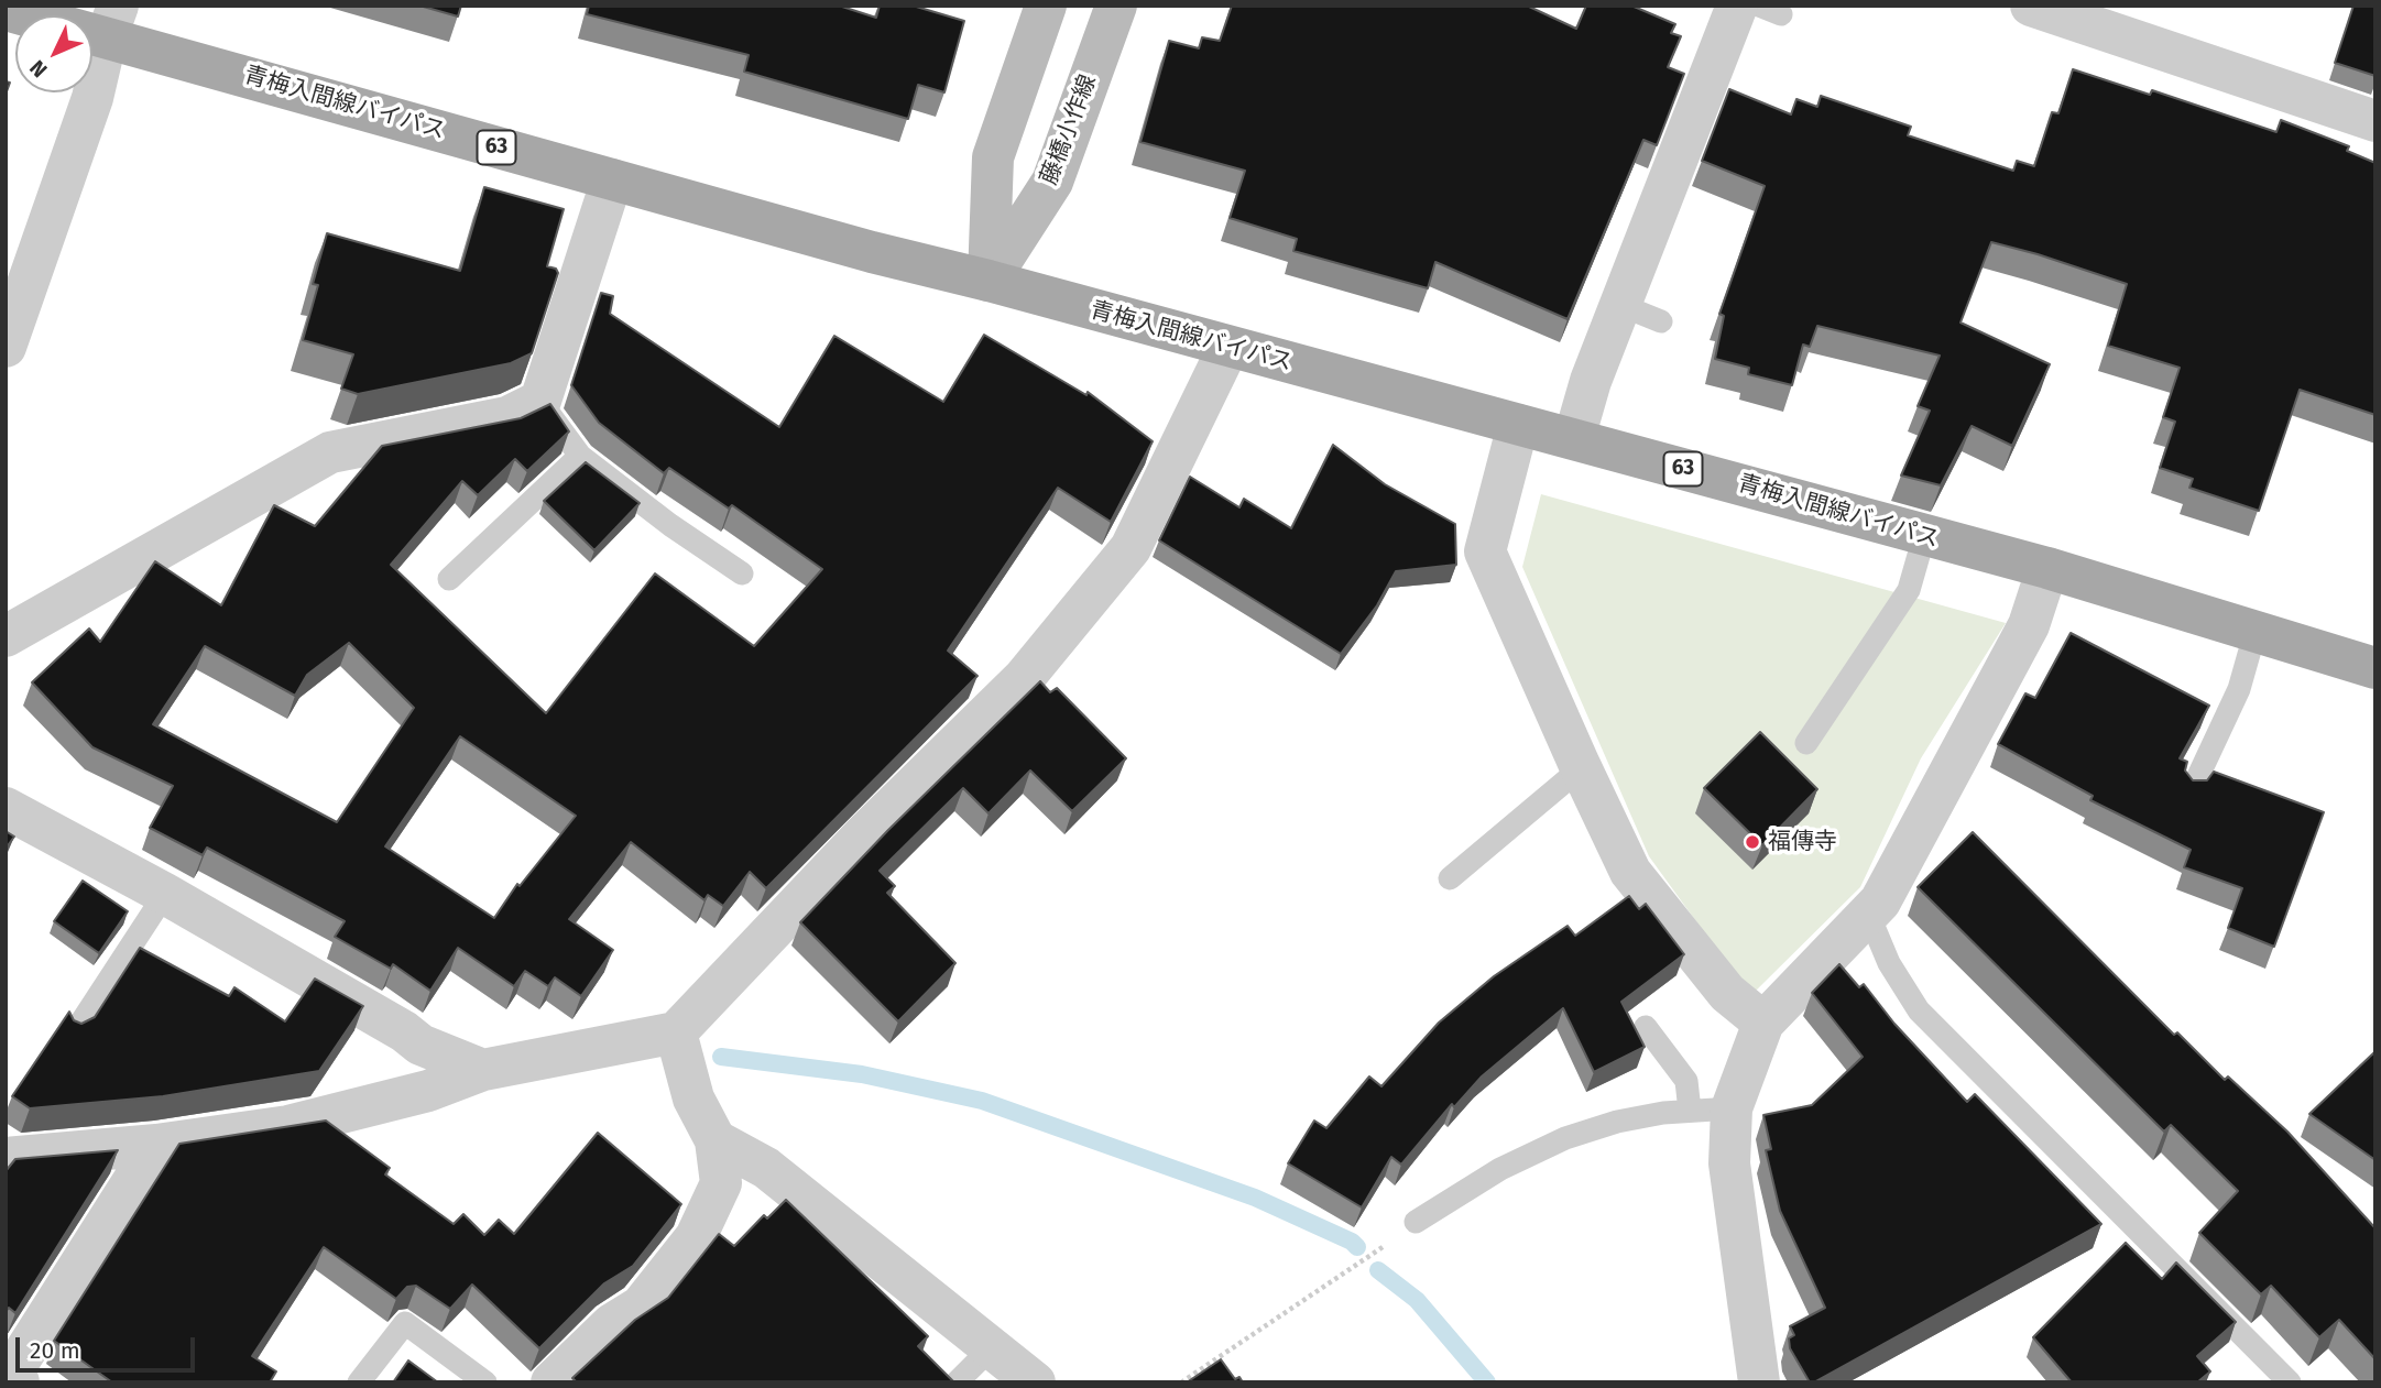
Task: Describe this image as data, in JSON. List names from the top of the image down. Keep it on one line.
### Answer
{"streets":{"main road":["青梅入間線バイパス","藤橋小作線","63"]},"crossings":[["青梅入間線バイパス","藤橋小作線"]],"places":["福傳寺"],"scale_bar":"20 m","north":"bottom left"}
